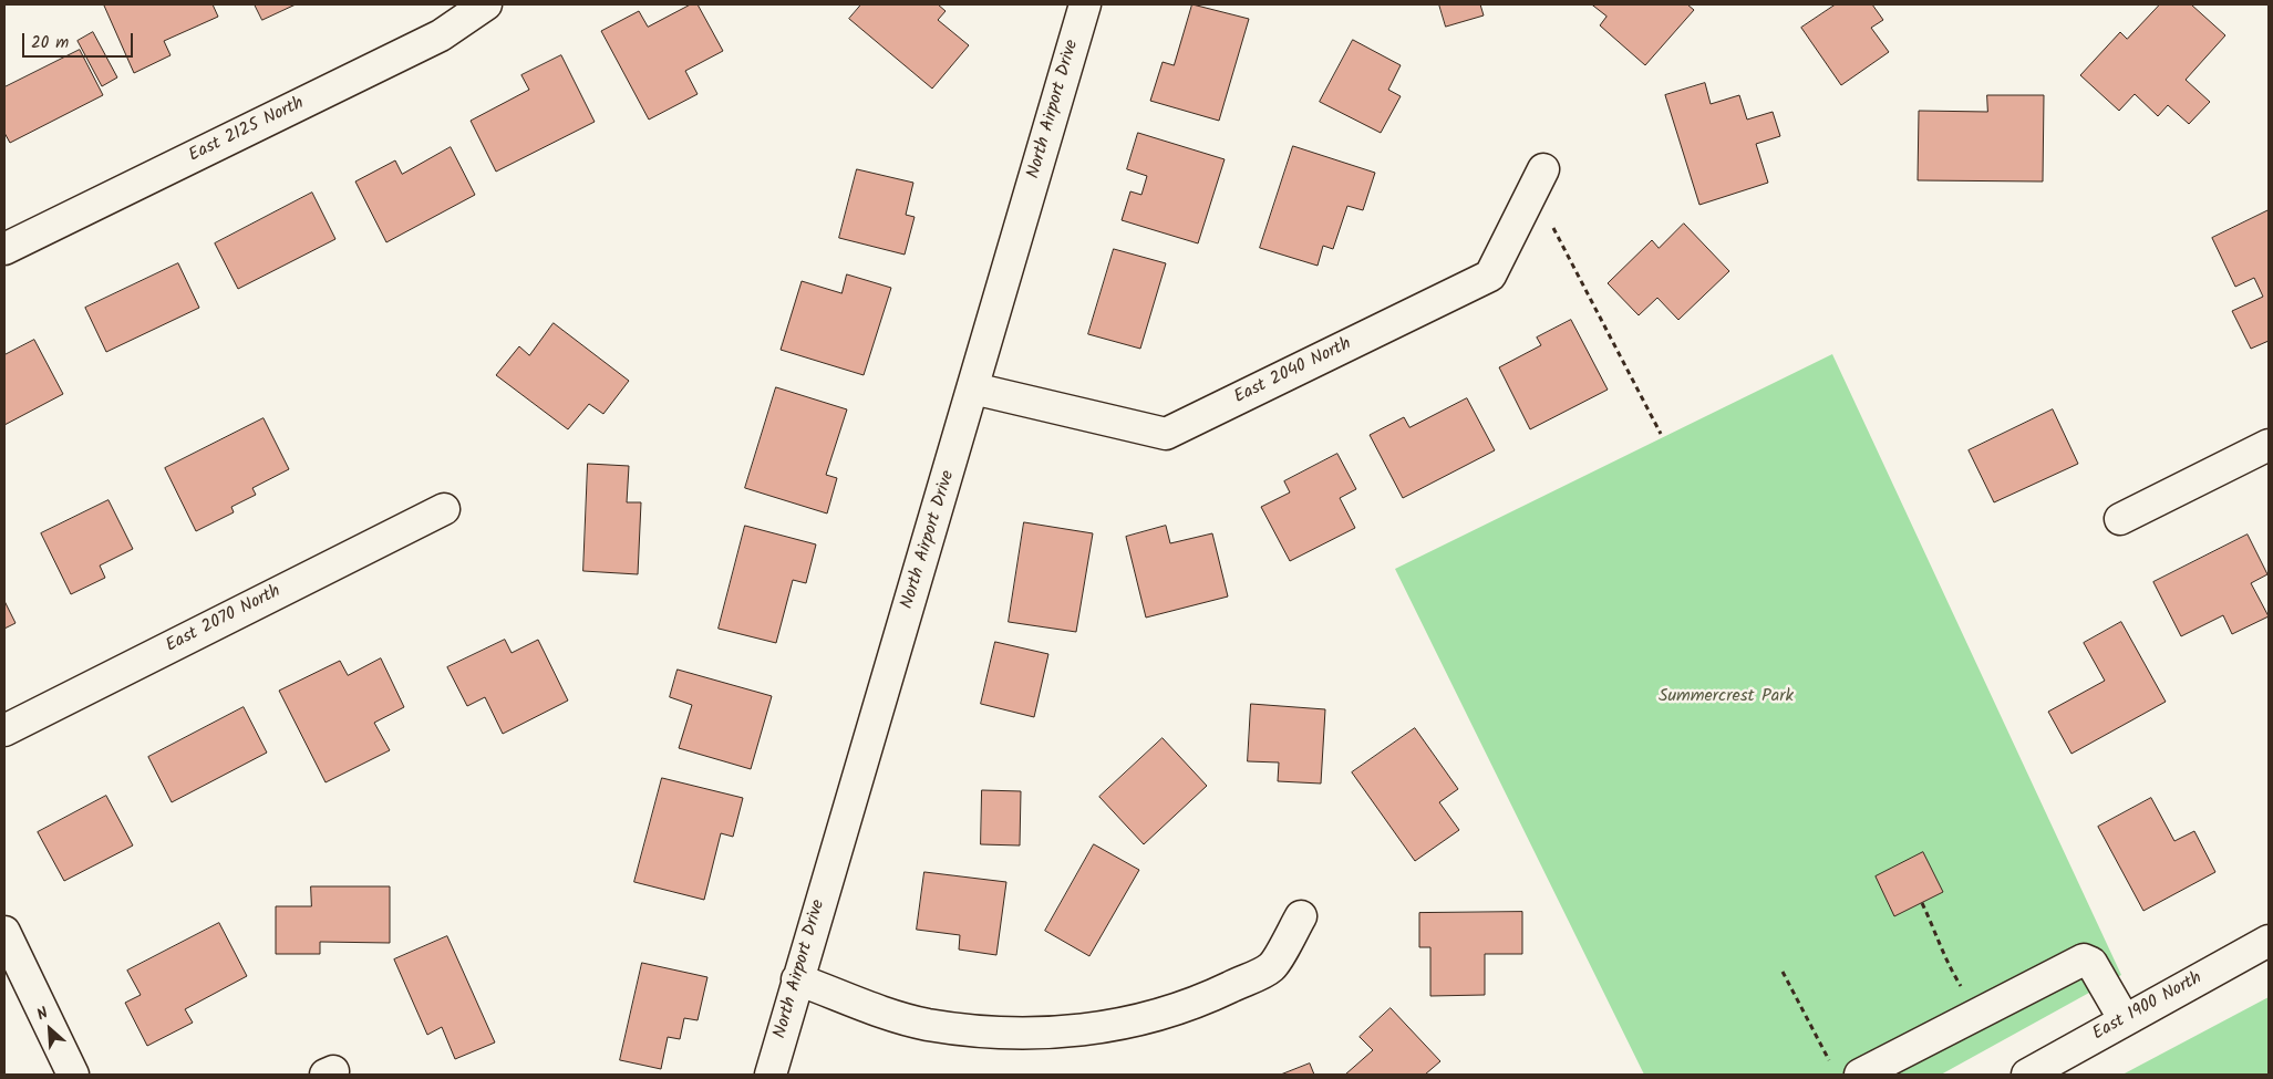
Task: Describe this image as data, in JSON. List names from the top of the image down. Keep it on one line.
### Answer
{"streets":{"street":["North Airport Drive","East 2125 North","East 2040 North","East 2070 North","East 1900 North"]},"crossings":[["North Airport Drive","East 2040 North"]],"parks":["Summercrest Park"],"scale_bar":"20 m","north":"top left"}
